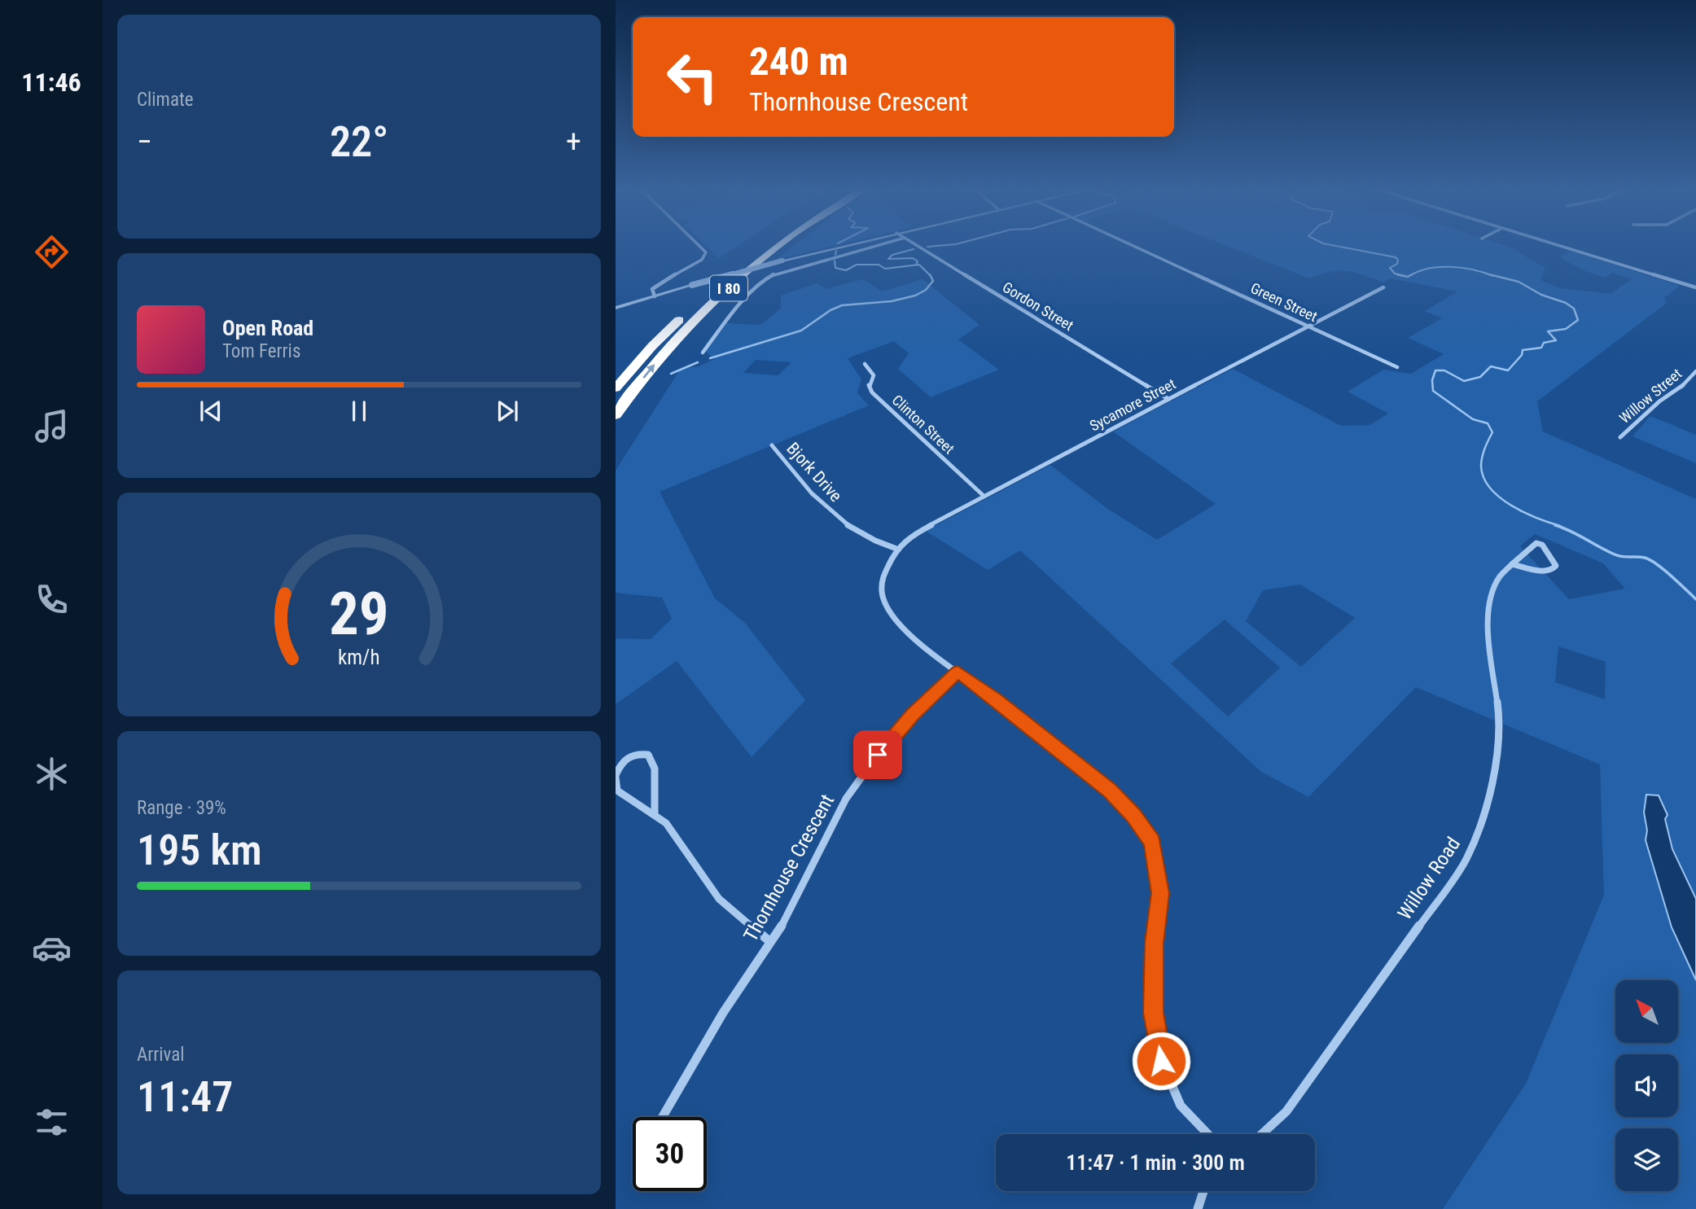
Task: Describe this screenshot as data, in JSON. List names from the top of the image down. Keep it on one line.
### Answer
{"streets":{"highway":["I 80"],"street":["Green Street","Gordon Street","Willow Street","Sycamore Street","Clinton Street","Bjork Drive","Thornhouse Crescent","Willow Road"]},"crossings":[["Green Street","Sycamore Street"],["Gordon Street","Sycamore Street"],["Sycamore Street","Clinton Street"],["Sycamore Street","Bjork Drive"]],"north":"top left","page":{"tabs":"11:46","tile":["Climate",["Range · 39%","195 km"],["Arrival","11:47"]],"turn":["240 m","Thornhouse Crescent"],"heat":["−","22°","+"],"song":["Open Road","Tom Ferris"],"limit":"30","trip":"11:47 · 1 min · 300 m","gauge":["29","km/h"]}}
